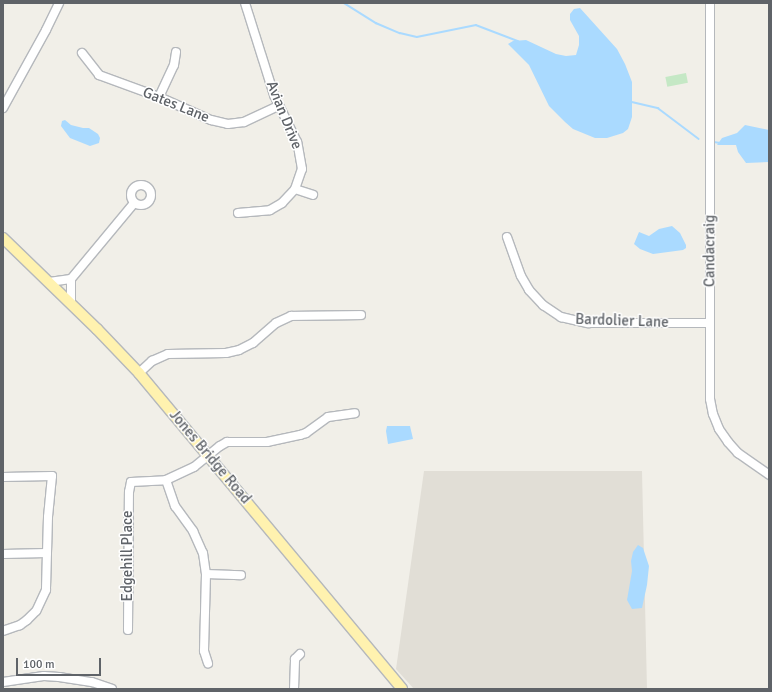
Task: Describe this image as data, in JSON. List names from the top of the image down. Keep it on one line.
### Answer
{"streets":{"main road":["Jones Bridge Road"],"street":["Gates Lane","Avian Drive","Candacraig","Bardolier Lane","Edgehill Place"]},"crossings":[["Gates Lane","Avian Drive"],["Candacraig","Bardolier Lane"]],"scale_bar":"100 m"}
